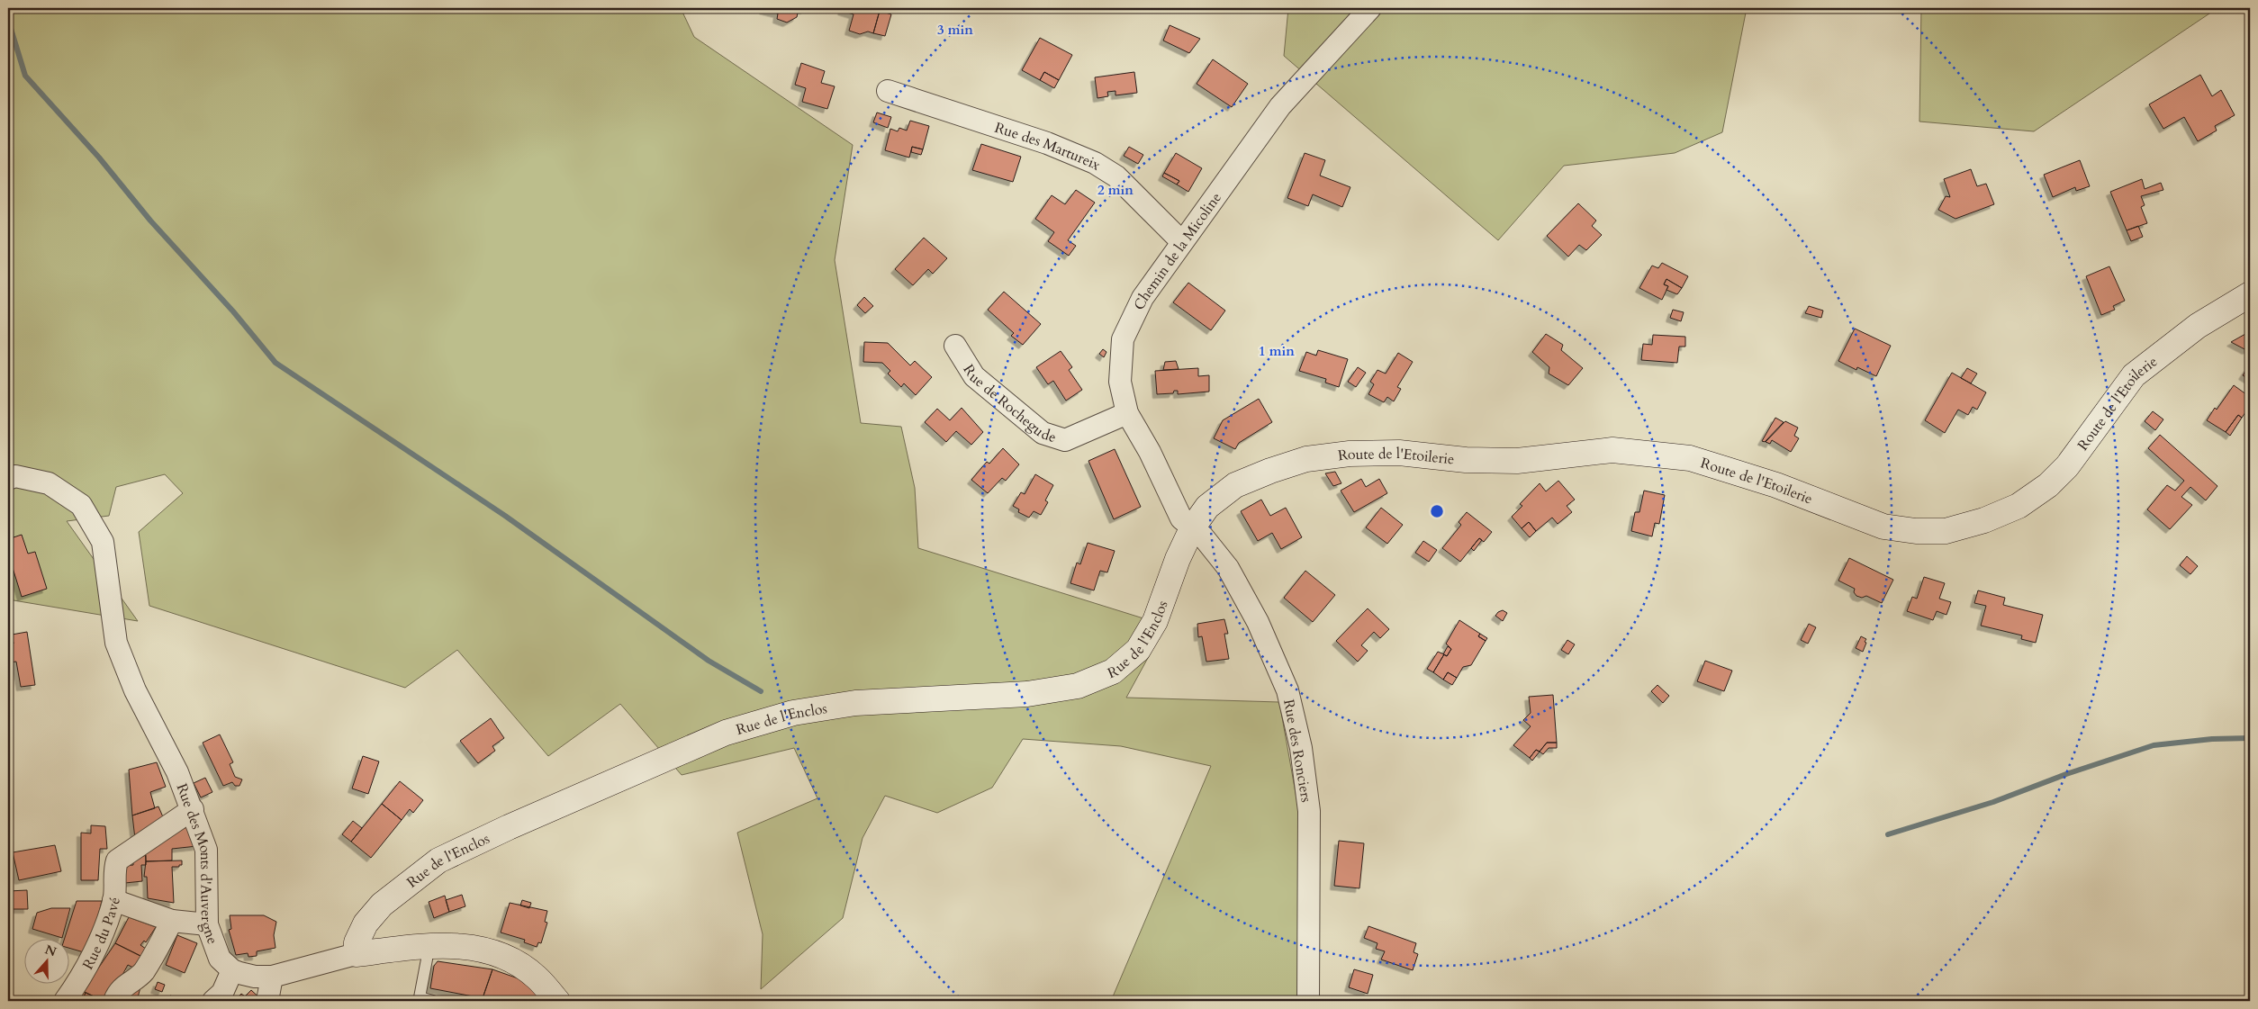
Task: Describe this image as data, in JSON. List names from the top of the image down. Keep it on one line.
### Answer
{"streets":{"street":["Rue des Martureix","Chemin de la Micoline","Rue de Rochegude","Route de l'Etoilerie","Rue de l'Enclos","Rue des Ronciers","Rue des Monts d'Auvergne","Rue du Pavé"]},"crossings":[["Rue des Martureix","Chemin de la Micoline"],["Chemin de la Micoline","Rue de Rochegude"],["Chemin de la Micoline","Route de l'Etoilerie"],["Chemin de la Micoline","Rue de l'Enclos"],["Chemin de la Micoline","Rue des Ronciers"],["Route de l'Etoilerie","Rue de l'Enclos"],["Route de l'Etoilerie","Rue des Ronciers"],["Rue de l'Enclos","Rue des Ronciers"],["Rue des Monts d'Auvergne","Rue du Pavé"]],"north":"top","rings":["3 min","2 min","1 min"]}
